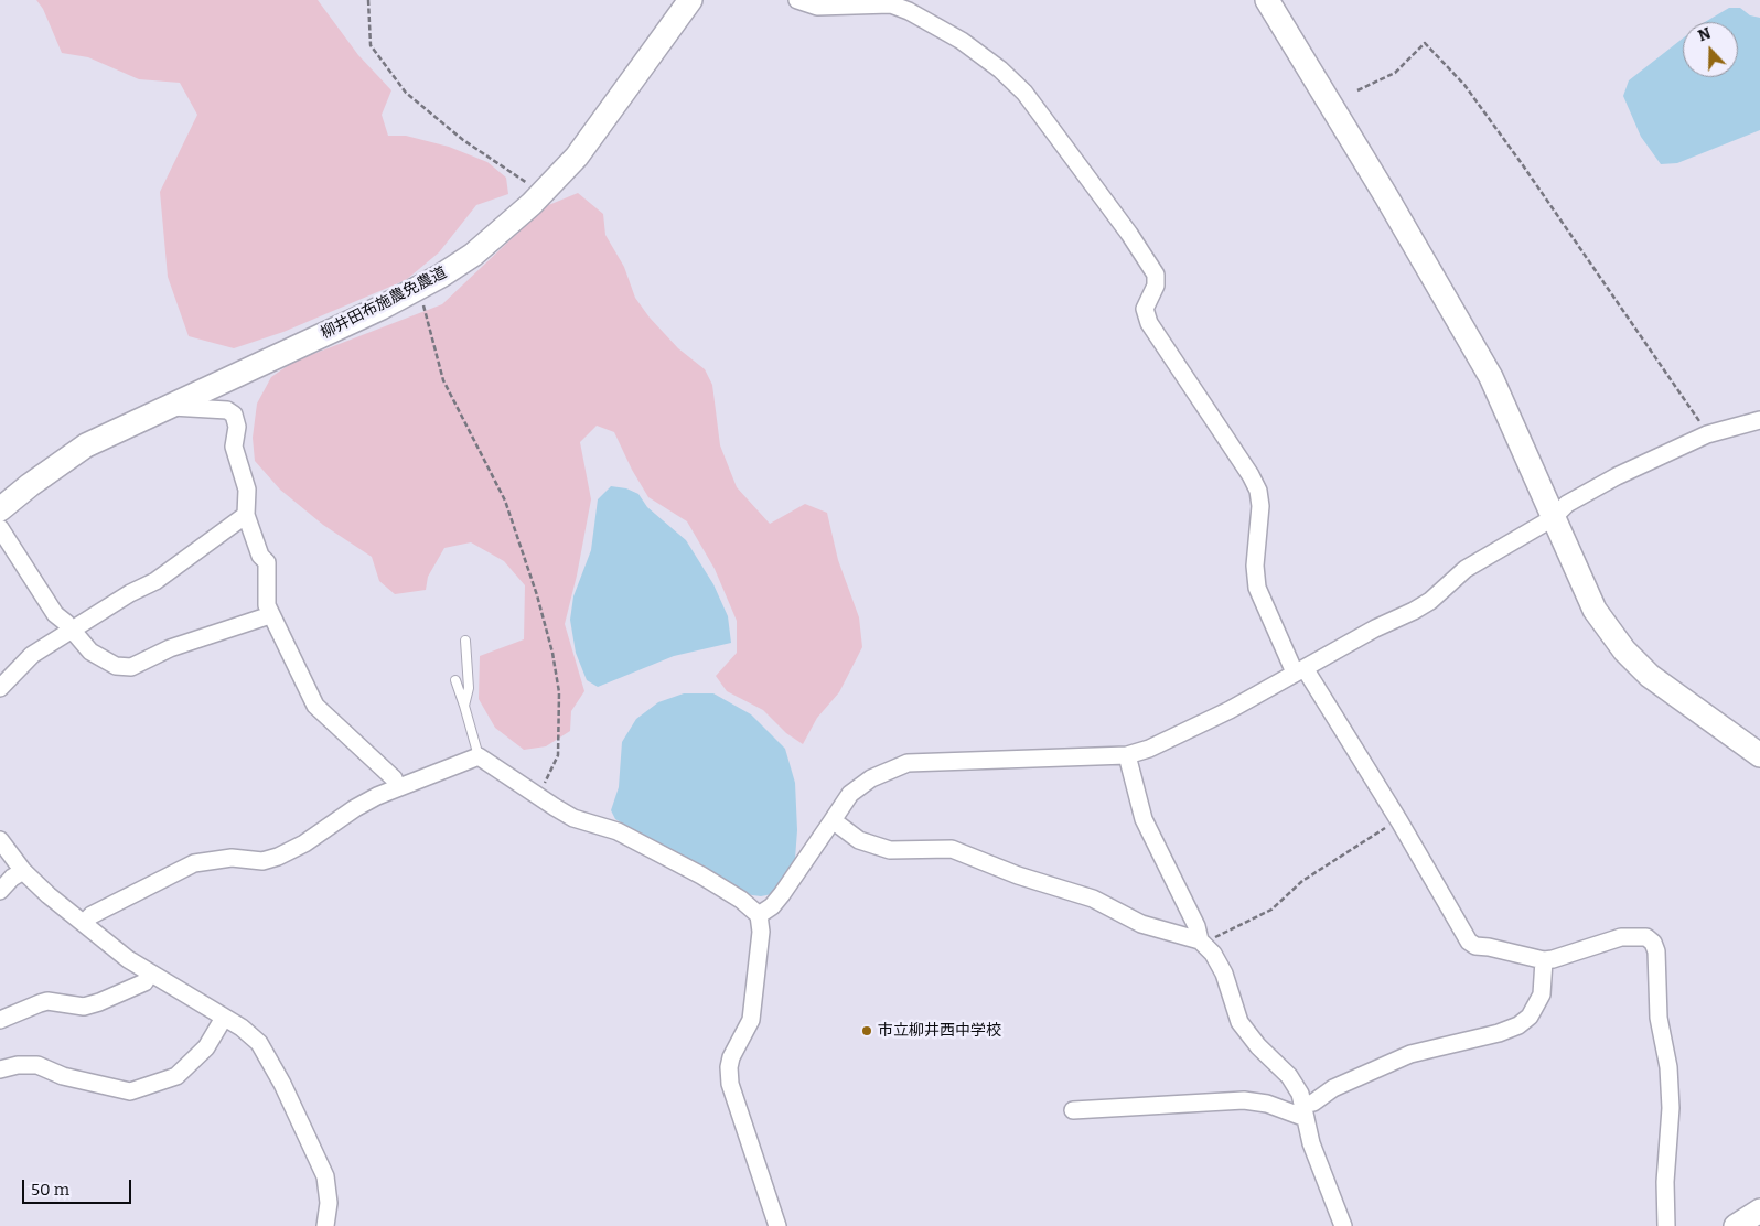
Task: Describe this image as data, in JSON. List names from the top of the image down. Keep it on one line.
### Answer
{"streets":{"street":["柳井田布施農免農道"]},"places":["市立柳井西中学校"],"scale_bar":"50 m","north":"top"}
